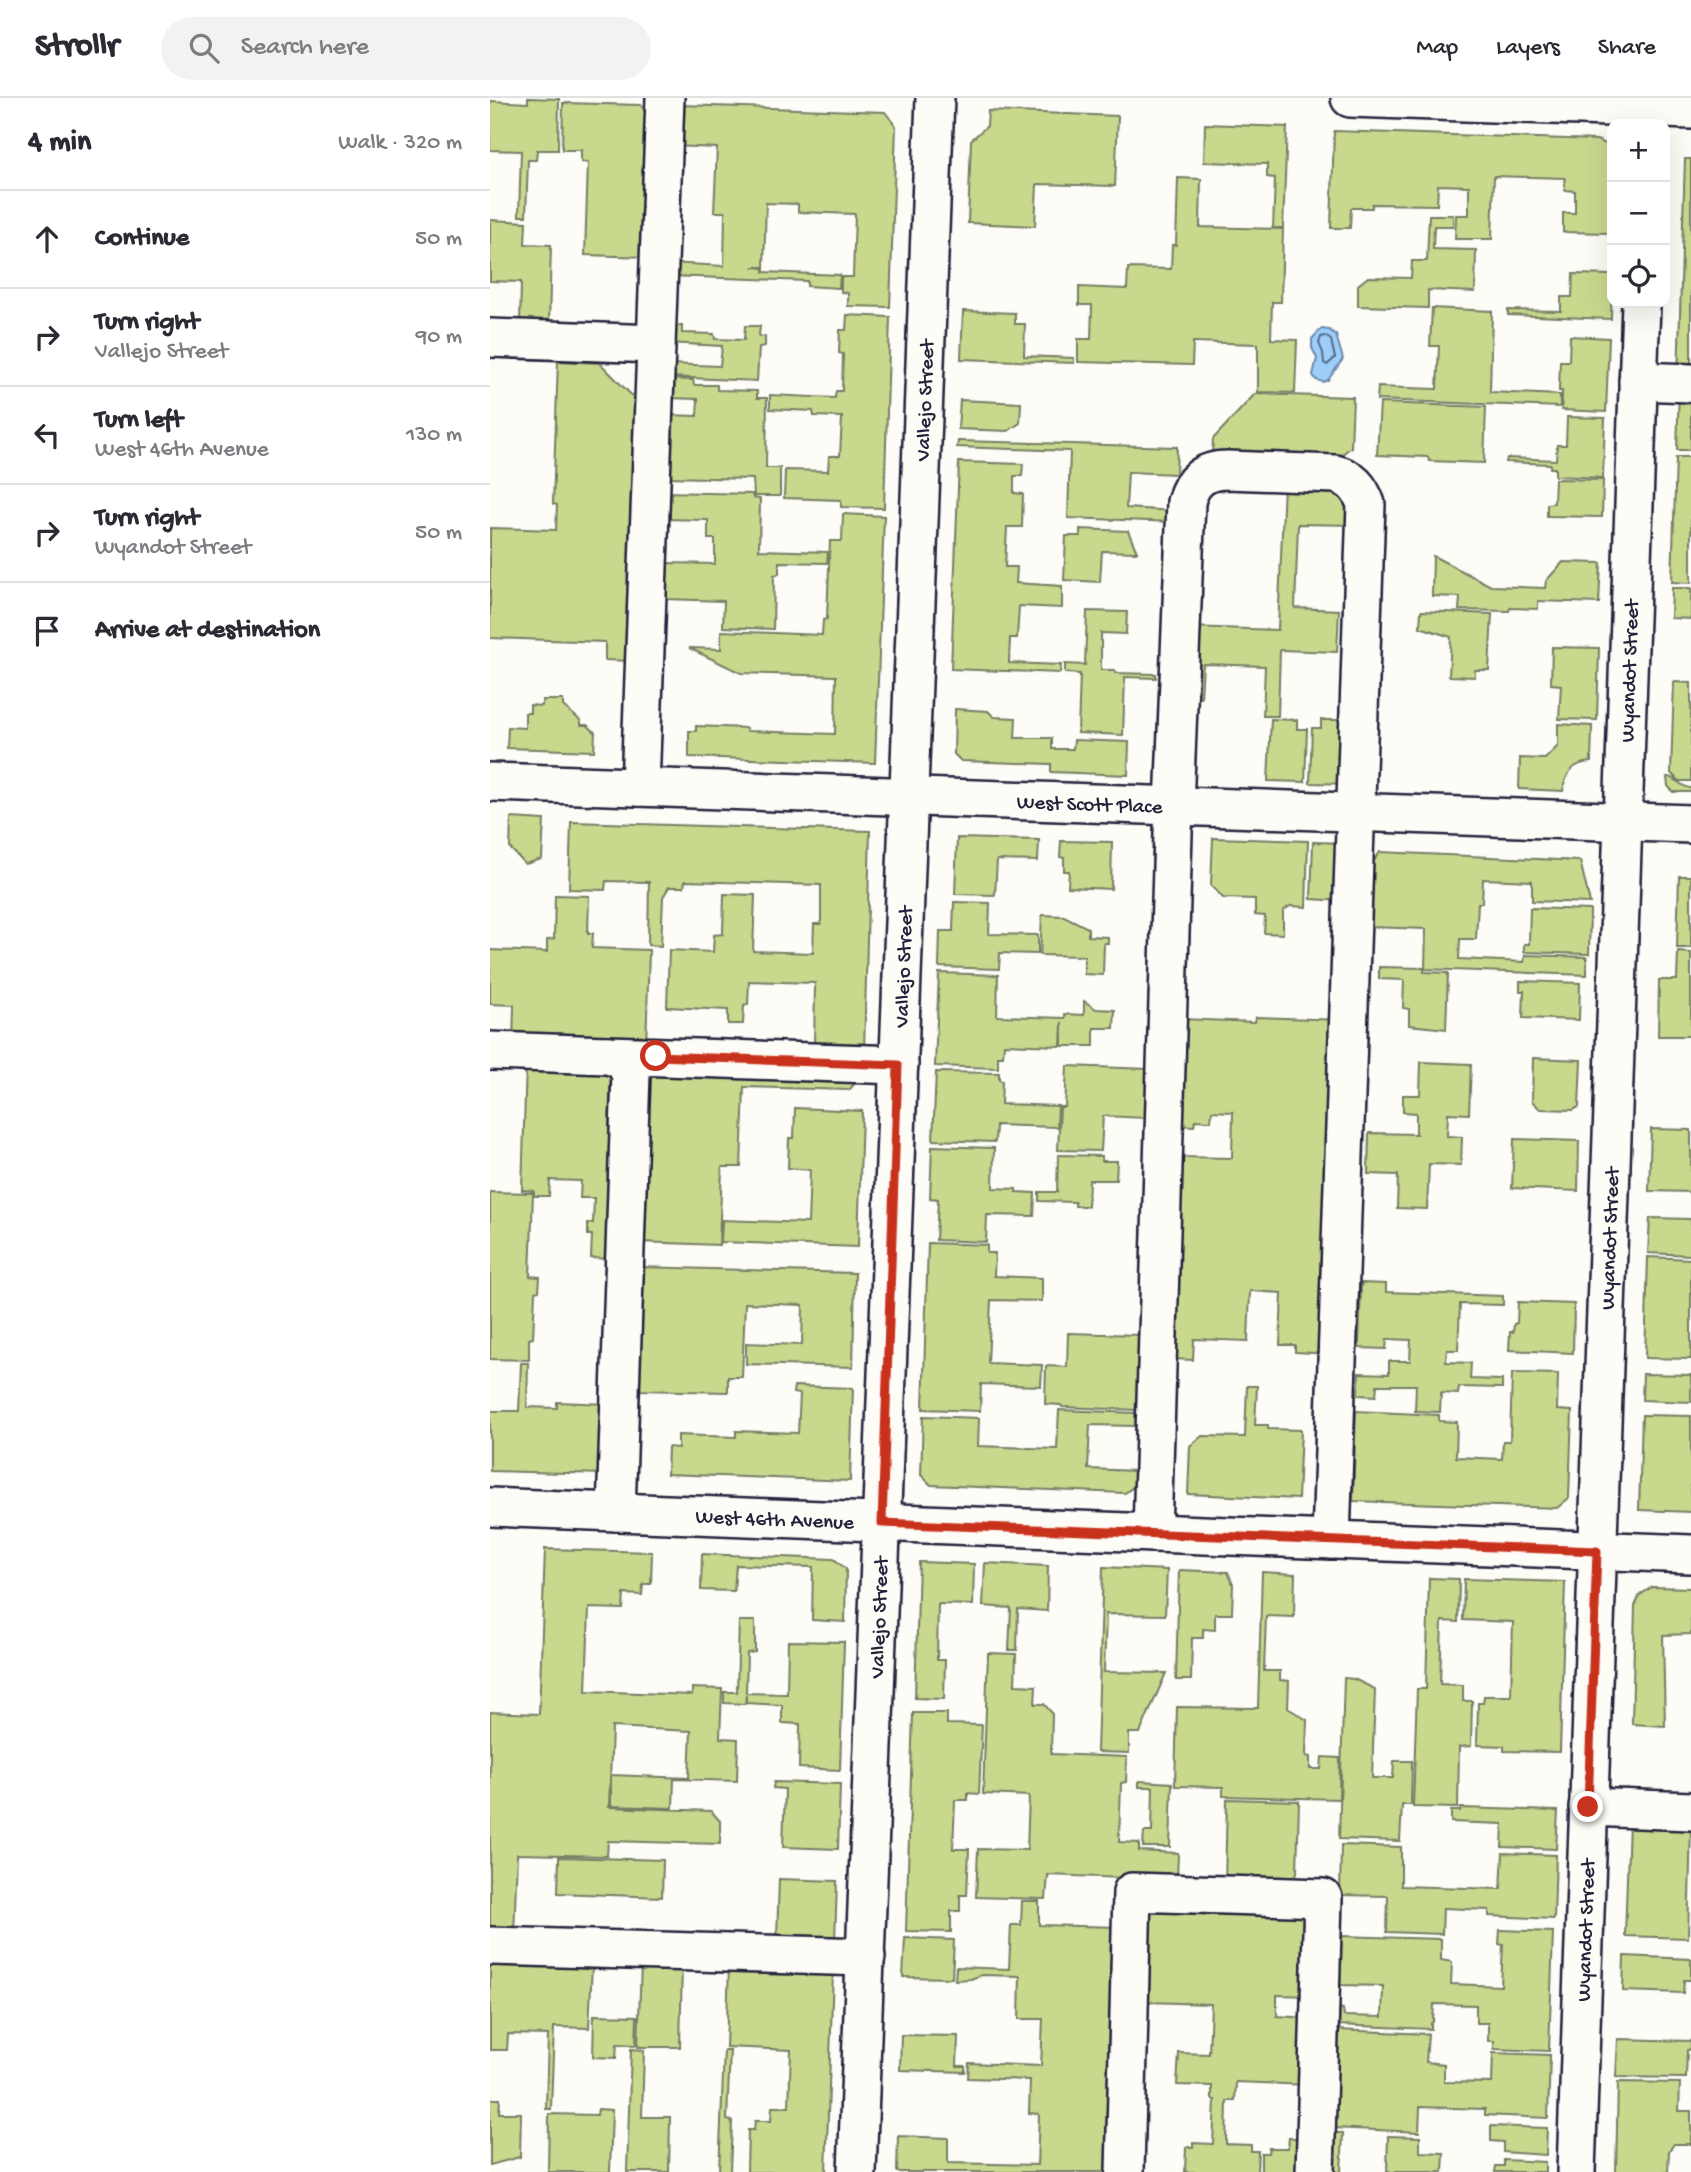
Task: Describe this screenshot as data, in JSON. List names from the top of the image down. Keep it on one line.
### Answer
{"streets":{"street":["Vallejo Street","Wyandot Street","West Scott Place","West 46th Avenue"]},"crossings":[["Vallejo Street","West Scott Place"],["Vallejo Street","West 46th Avenue"],["Wyandot Street","West Scott Place"],["Wyandot Street","West 46th Avenue"]],"page":{"header":"Strollr","search":"Search here","nav":["Map","Layers","Share"],"heading":["4 min","Walk · 320 m"],"map_buttons":["+","−"],"list":[["Continue","50 m"],["Turn right","Vallejo Street","90 m"],["Turn left","West 46th Avenue","130 m"],["Turn right","Wyandot Street","50 m"],"Arrive at destination"]}}
